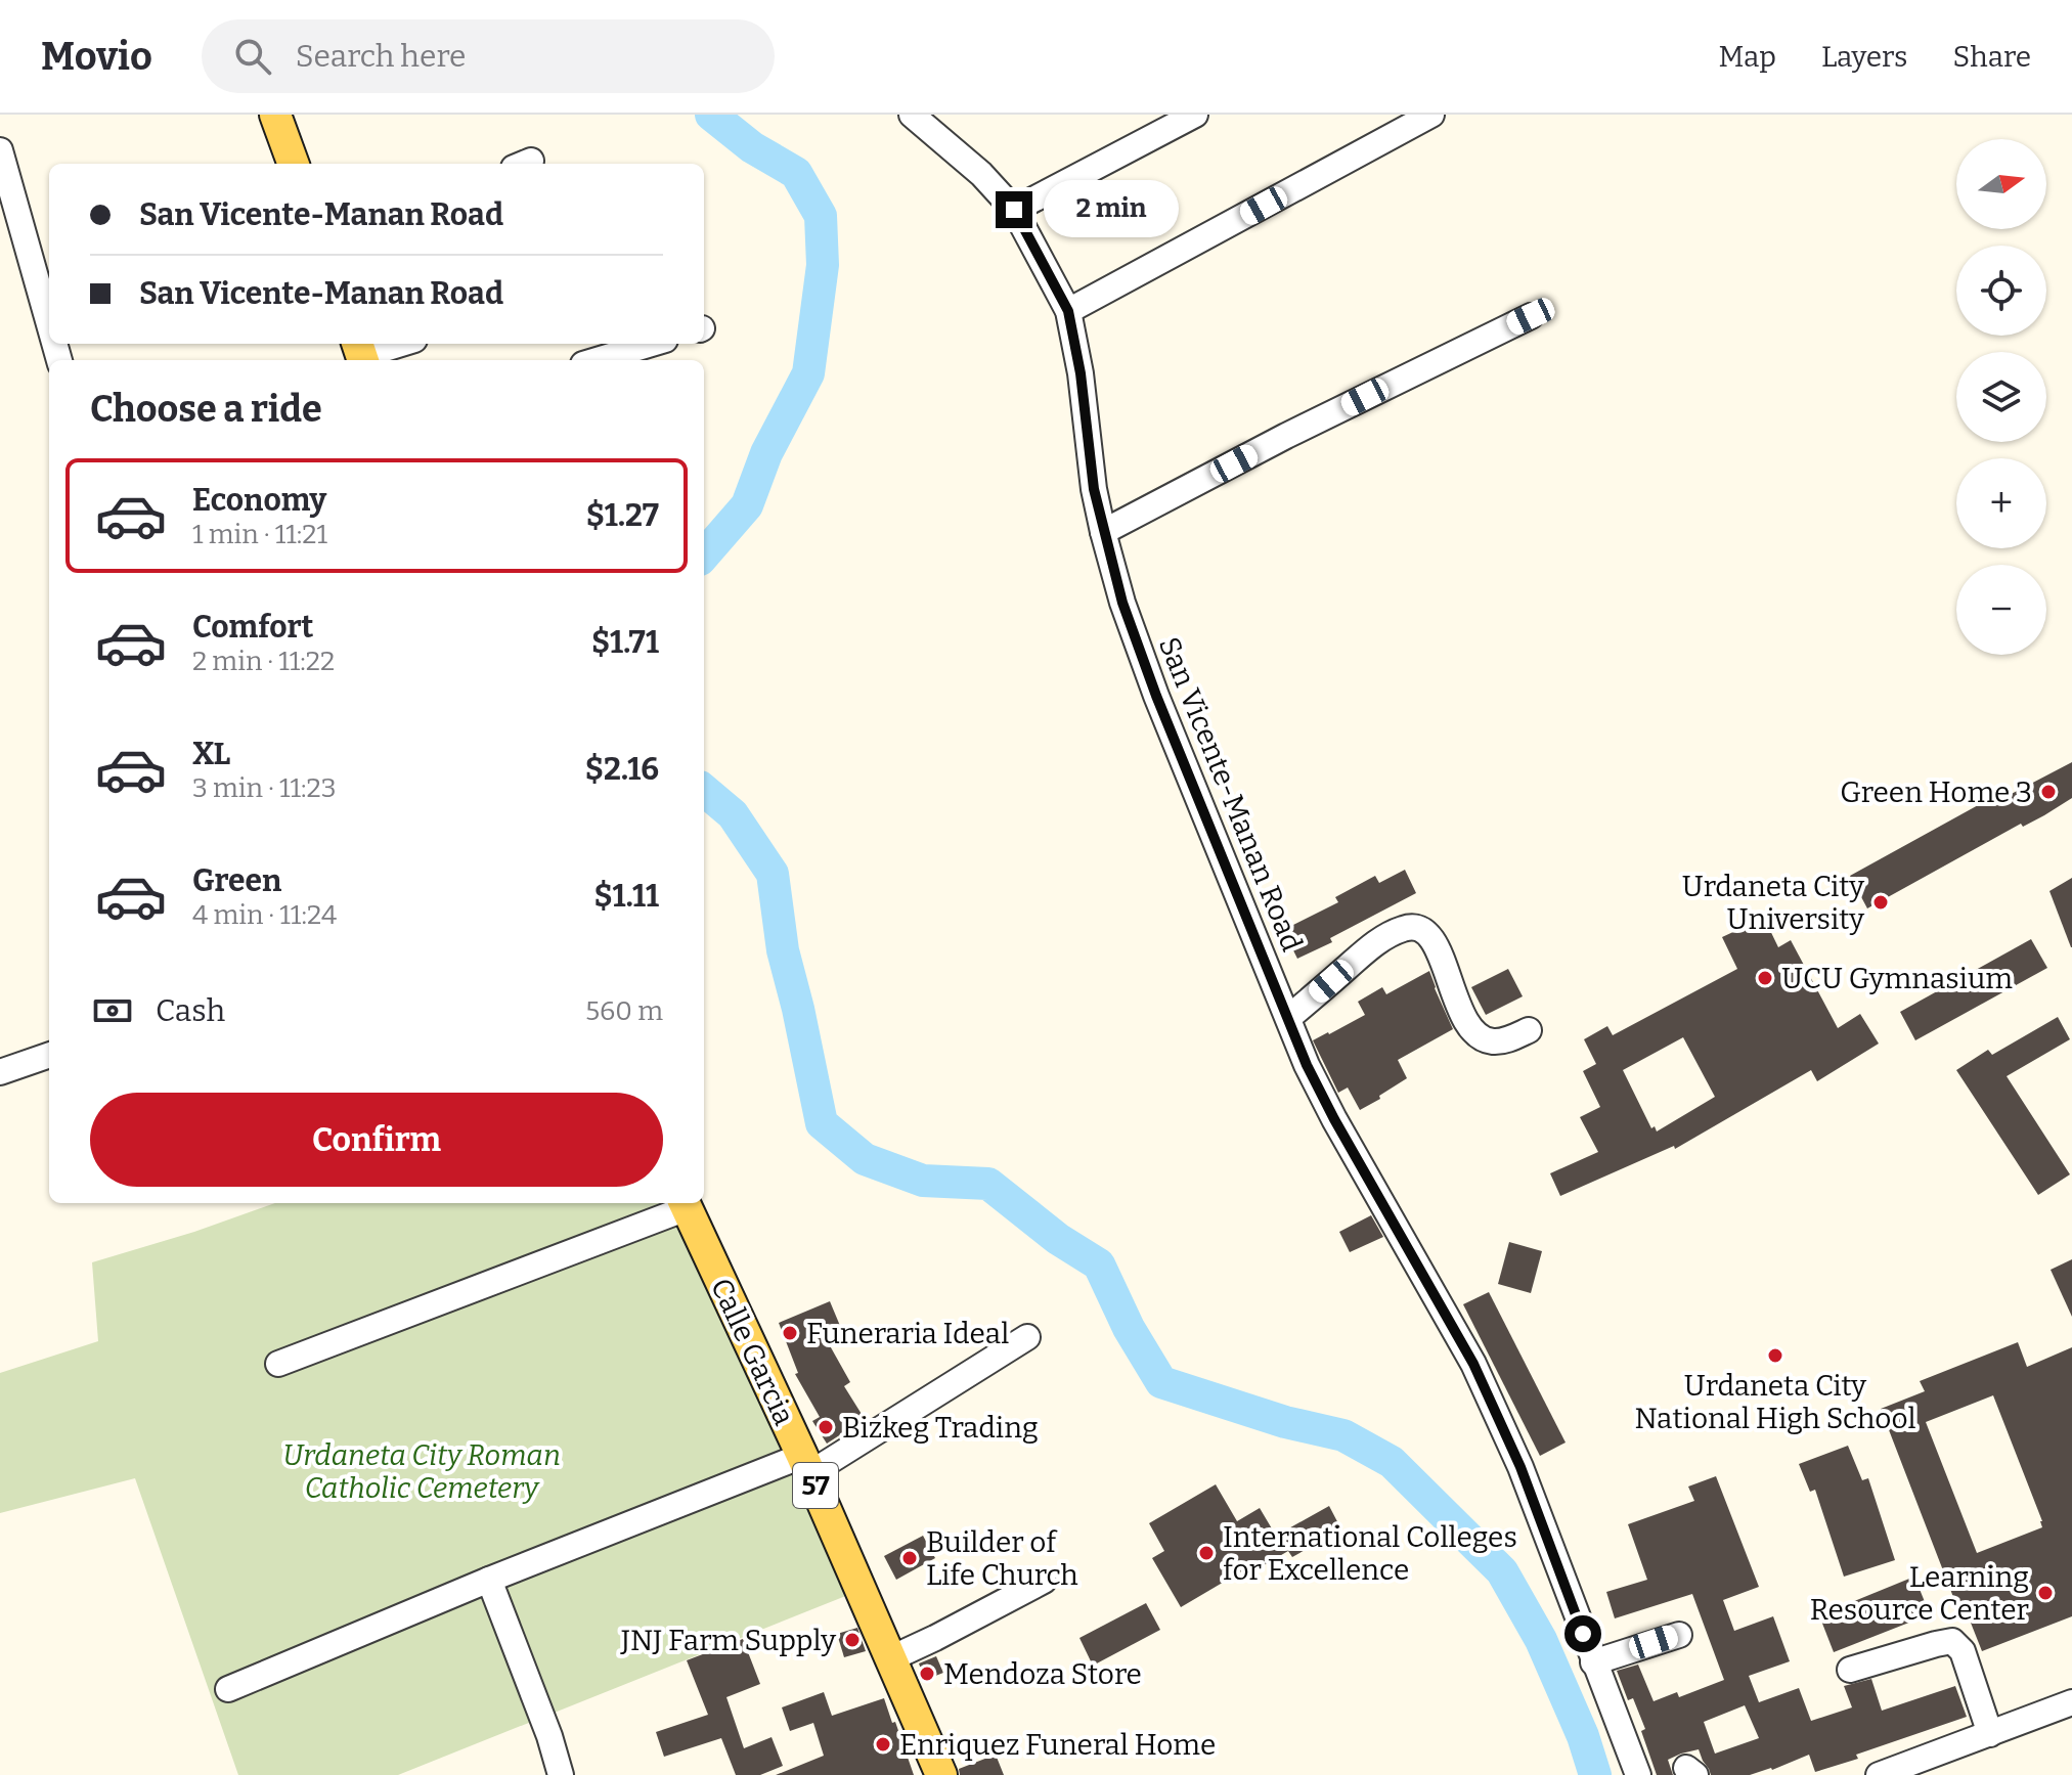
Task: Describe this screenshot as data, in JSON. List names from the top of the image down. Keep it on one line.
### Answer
{"streets":{"main road":["Calle Garcia","57"],"street":["San Vicente-Manan Road"]},"parks":["Urdaneta City Roman Catholic Cemetery"],"places":["Green Home 3","Urdaneta City University","UCU Gymnasium","Funeraria Ideal","Urdaneta City National High School","Bizkeg Trading","International Colleges for Excellence","Builder of Life Church","Learning Resource Center","JNJ Farm Supply","Mendoza Store","Enriquez Funeral Home"],"north":"right","page":{"header":"Movio","search":"Search here","nav":["Map","Layers","Share"],"map_buttons":["+","−"],"banner":["San Vicente-Manan Road","San Vicente-Manan Road"],"bubble":"2 min","heading":"Choose a ride","list":[{"name":"Economy","note":"1 min · 11:21","value":"$1.27"},{"name":"Comfort","note":"2 min · 11:22","value":"$1.71"},{"name":"XL","note":"3 min · 11:23","value":"$2.16"},{"name":"Green","note":"4 min · 11:24","value":"$1.11"}],"pay":["Cash","560 m"],"buttons":"Confirm"}}
